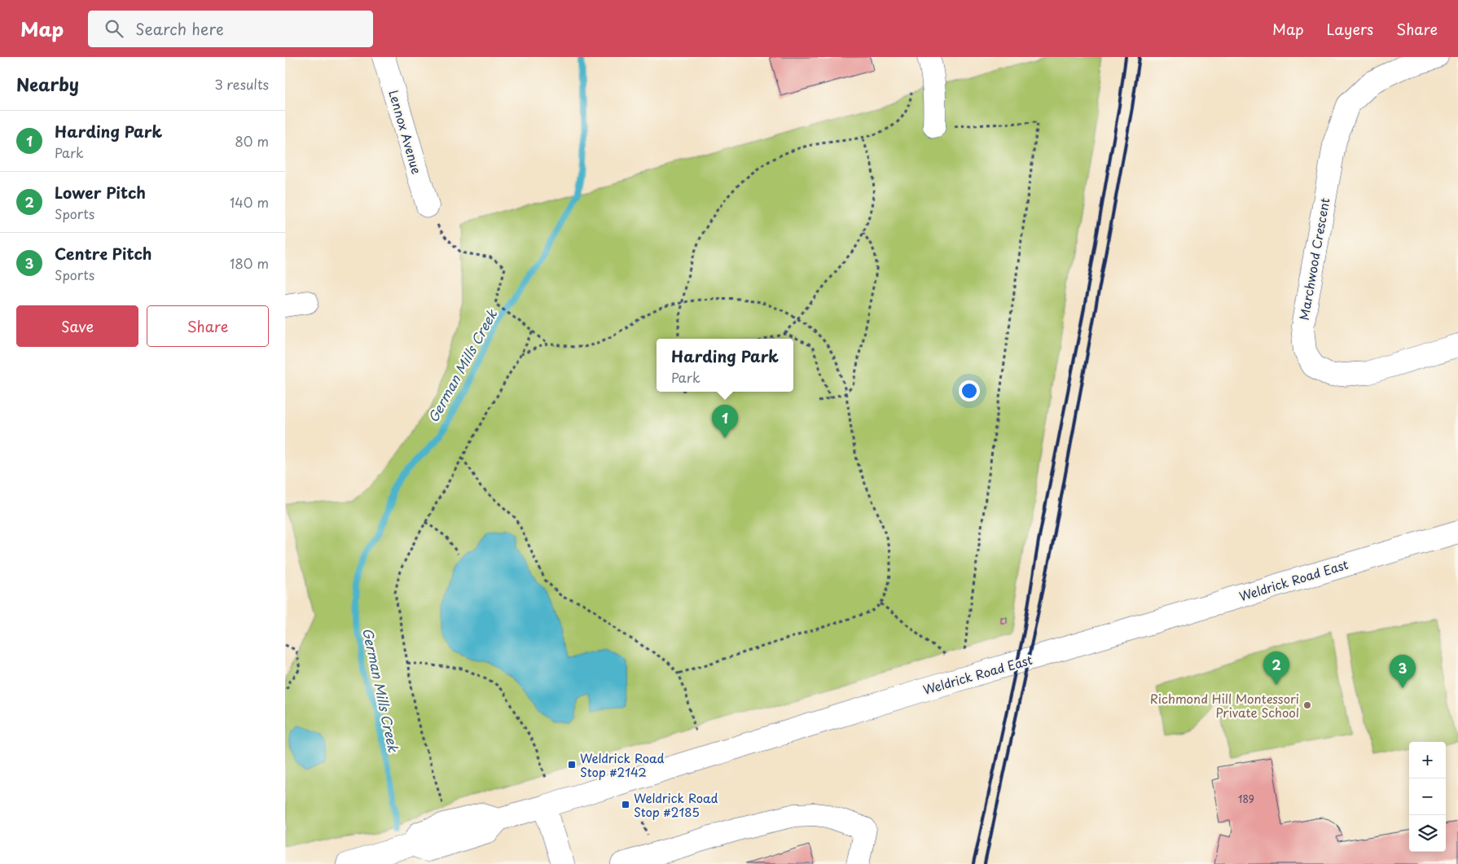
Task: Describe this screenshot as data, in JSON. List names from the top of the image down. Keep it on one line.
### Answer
{"streets":{"street":["Lennox Avenue","Marchwood Crescent","Weldrick Road East"]},"water":["German Mills Creek"],"places":{"other":["Richmond Hill Montessori Private School"],"transit":["Weldrick Road Stop #2142","Weldrick Road Stop #2185"]},"house_numbers":["189"],"page":{"header":"Map","search":"Search here","nav":["Map","Layers","Share"],"heading":["Nearby","3 results"],"list":[{"mark":"1","name":"Harding Park","note":"Park","value":"80 m"},{"mark":"2","name":"Lower Pitch","note":"Sports","value":"140 m"},{"mark":"3","name":"Centre Pitch","note":"Sports","value":"180 m"}],"buttons":["Save","Share"],"popup":["Harding Park","Park"],"pins":["1","2","3"],"map_buttons":["+","−"]}}
